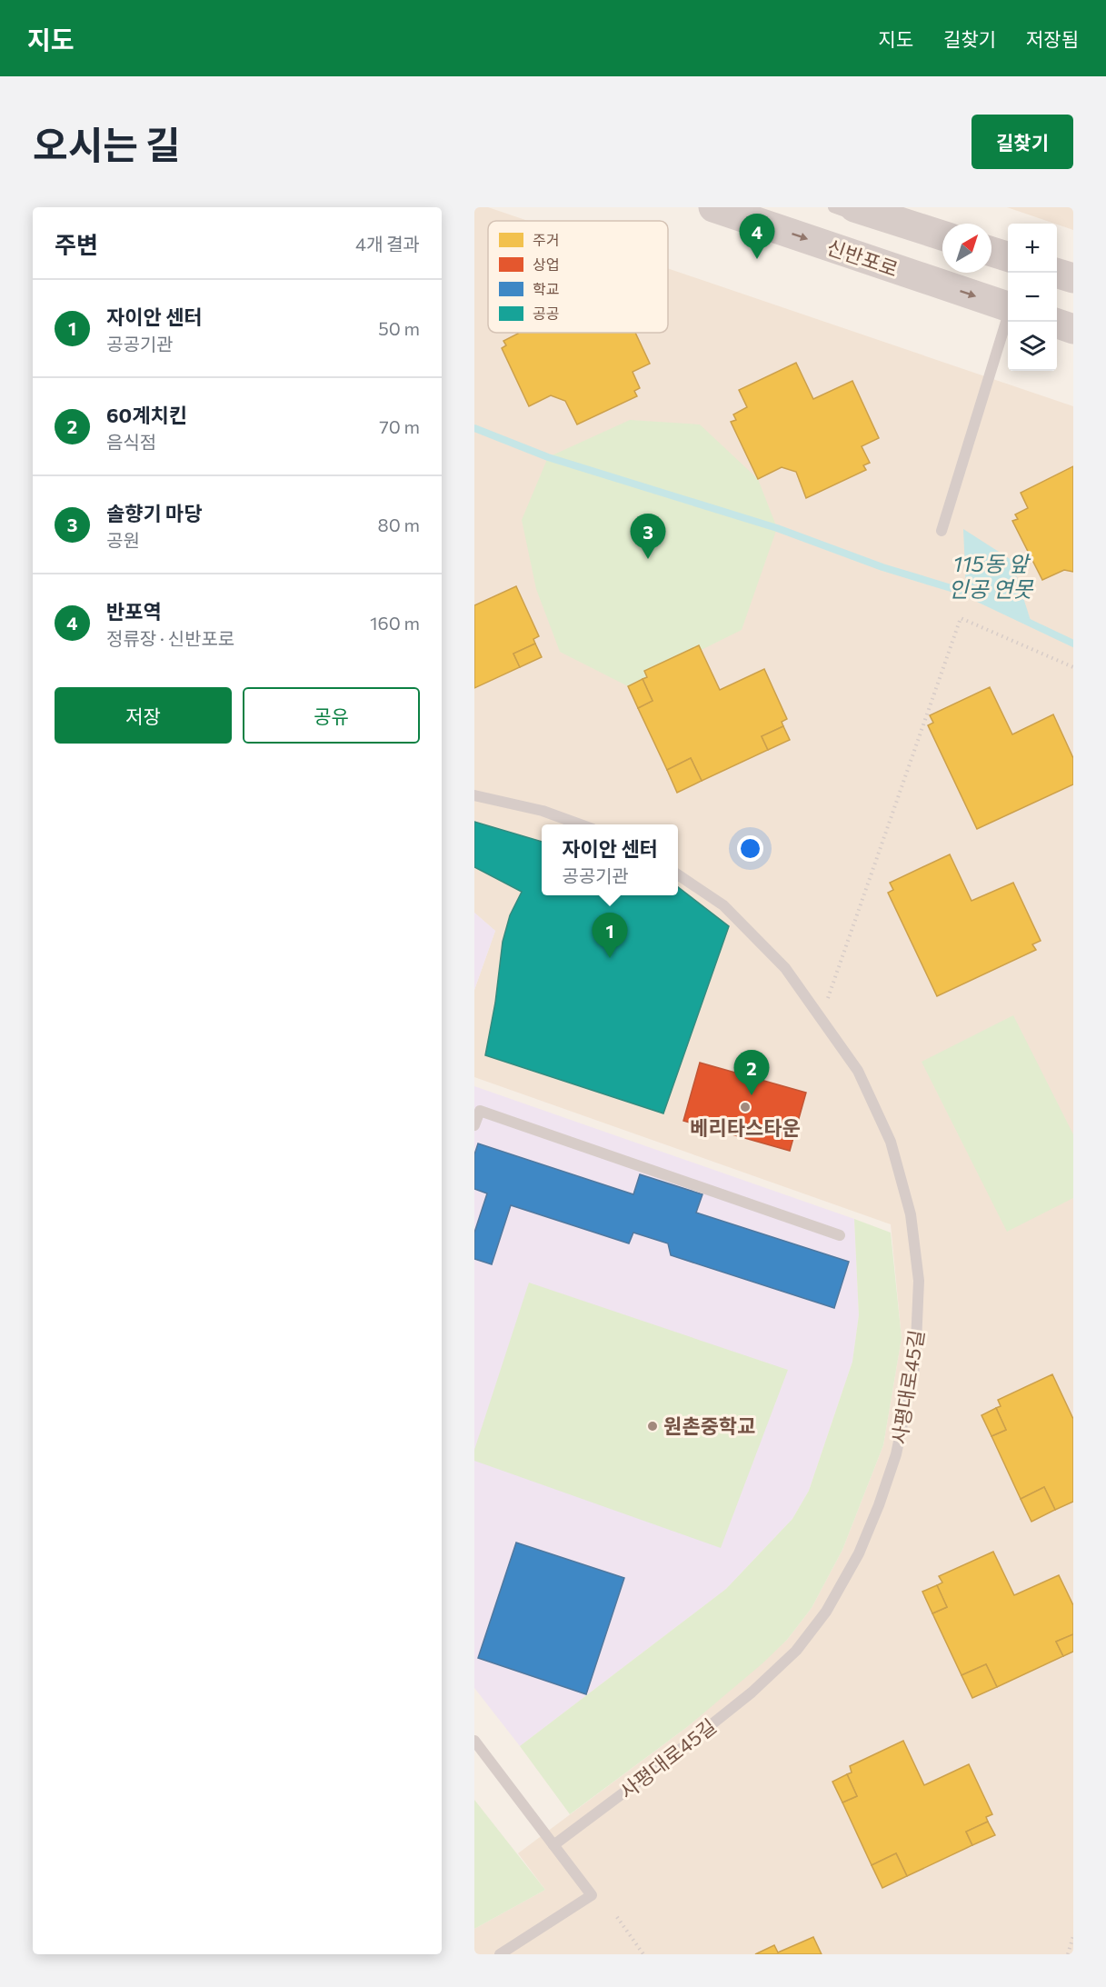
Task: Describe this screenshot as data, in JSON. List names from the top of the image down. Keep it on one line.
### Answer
{"streets":{"main road":["신반포로"],"lane":["사평대로45길"]},"water":["115동 앞 인공 연못"],"places":["베리타스타운","원촌중학교"],"legend":["주거","상업","학교","공공"],"north":"top right","page":{"header":"지도","nav":["지도","길찾기","저장됨"],"title":"오시는 길","buttons":["길찾기",["저장","공유"]],"heading":["주변","4개 결과"],"pins":["4","3","1","2"],"map_buttons":["+","−"],"list":[{"mark":"1","name":"자이안 센터","note":"공공기관","value":"50 m"},{"mark":"2","name":"60계치킨","note":"음식점","value":"70 m"},{"mark":"3","name":"솔향기 마당","note":"공원","value":"80 m"},{"mark":"4","name":"반포역","note":"정류장 · 신반포로","value":"160 m"}],"popup":["자이안 센터","공공기관"]}}
